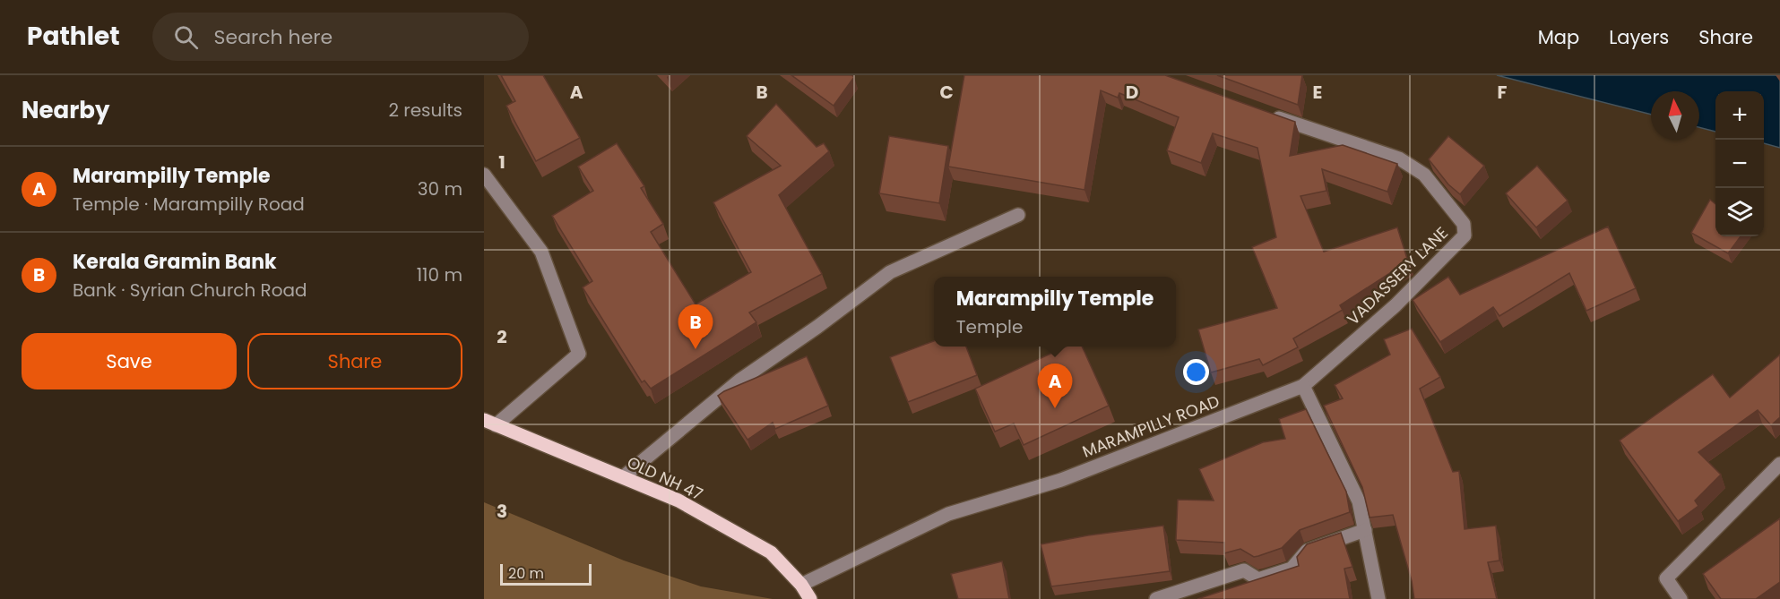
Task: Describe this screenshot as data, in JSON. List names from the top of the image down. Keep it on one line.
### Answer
{"streets":{"main road":["OLD NH 47"],"street":["VADASSERY LANE","MARAMPILLY ROAD"]},"crossings":[["VADASSERY LANE","MARAMPILLY ROAD"],["MARAMPILLY ROAD","OLD NH 47"]],"scale_bar":"20 m","north":"top","page":{"header":"Pathlet","search":"Search here","nav":["Map","Layers","Share"],"heading":["Nearby","2 results"],"map_buttons":["+","−"],"list":[{"mark":"A","name":"Marampilly Temple","note":"Temple · Marampilly Road","value":"30 m"},{"mark":"B","name":"Kerala Gramin Bank","note":"Bank · Syrian Church Road","value":"110 m"}],"popup":["Marampilly Temple","Temple"],"pins":["B","A"],"buttons":["Save","Share"],"scale":"20 m"},"grid":{"columns":["A","B","C","D","E","F"],"rows":["1","2","3"]}}
